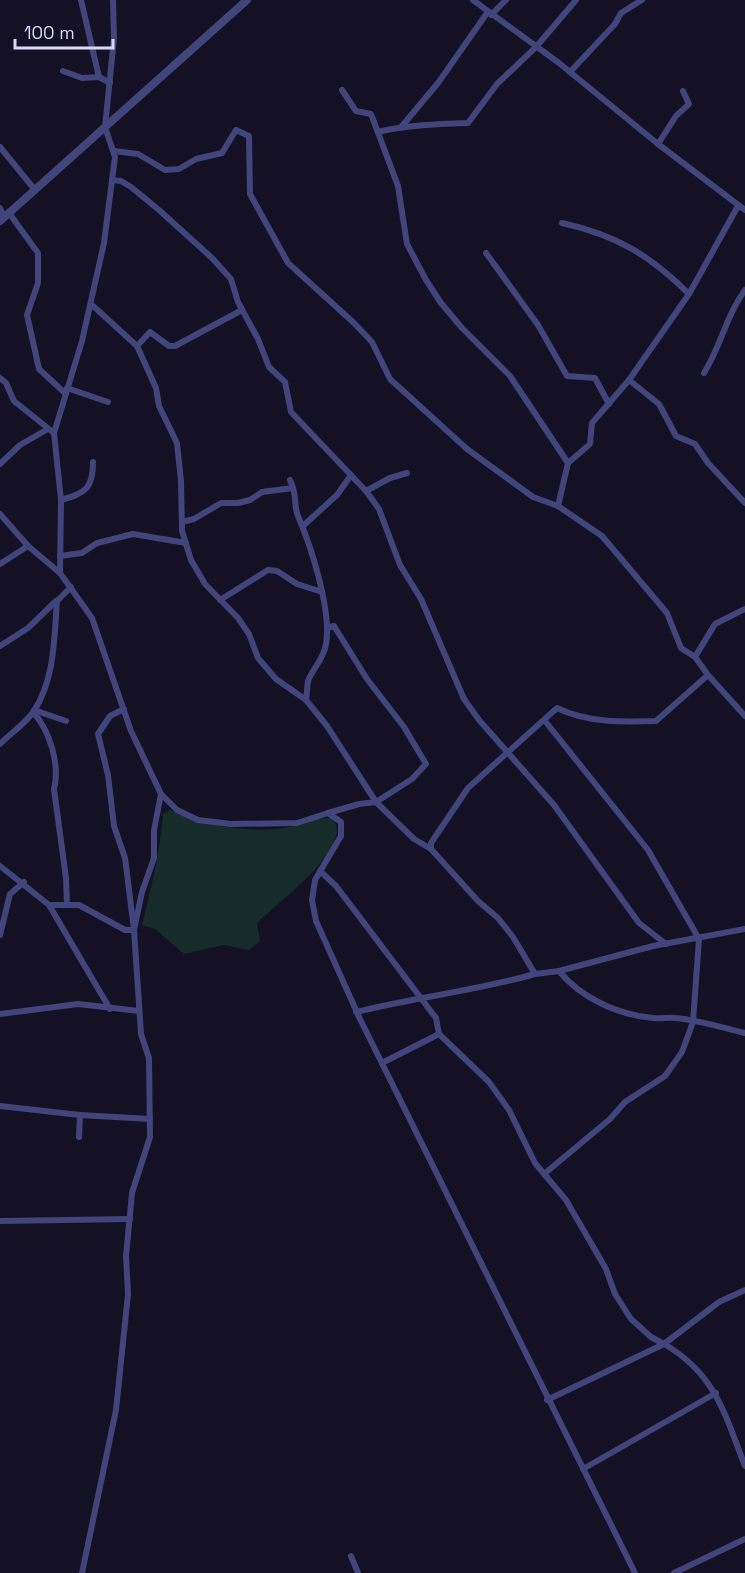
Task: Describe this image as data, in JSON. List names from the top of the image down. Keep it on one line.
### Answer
{"scale_bar":"100 m"}
